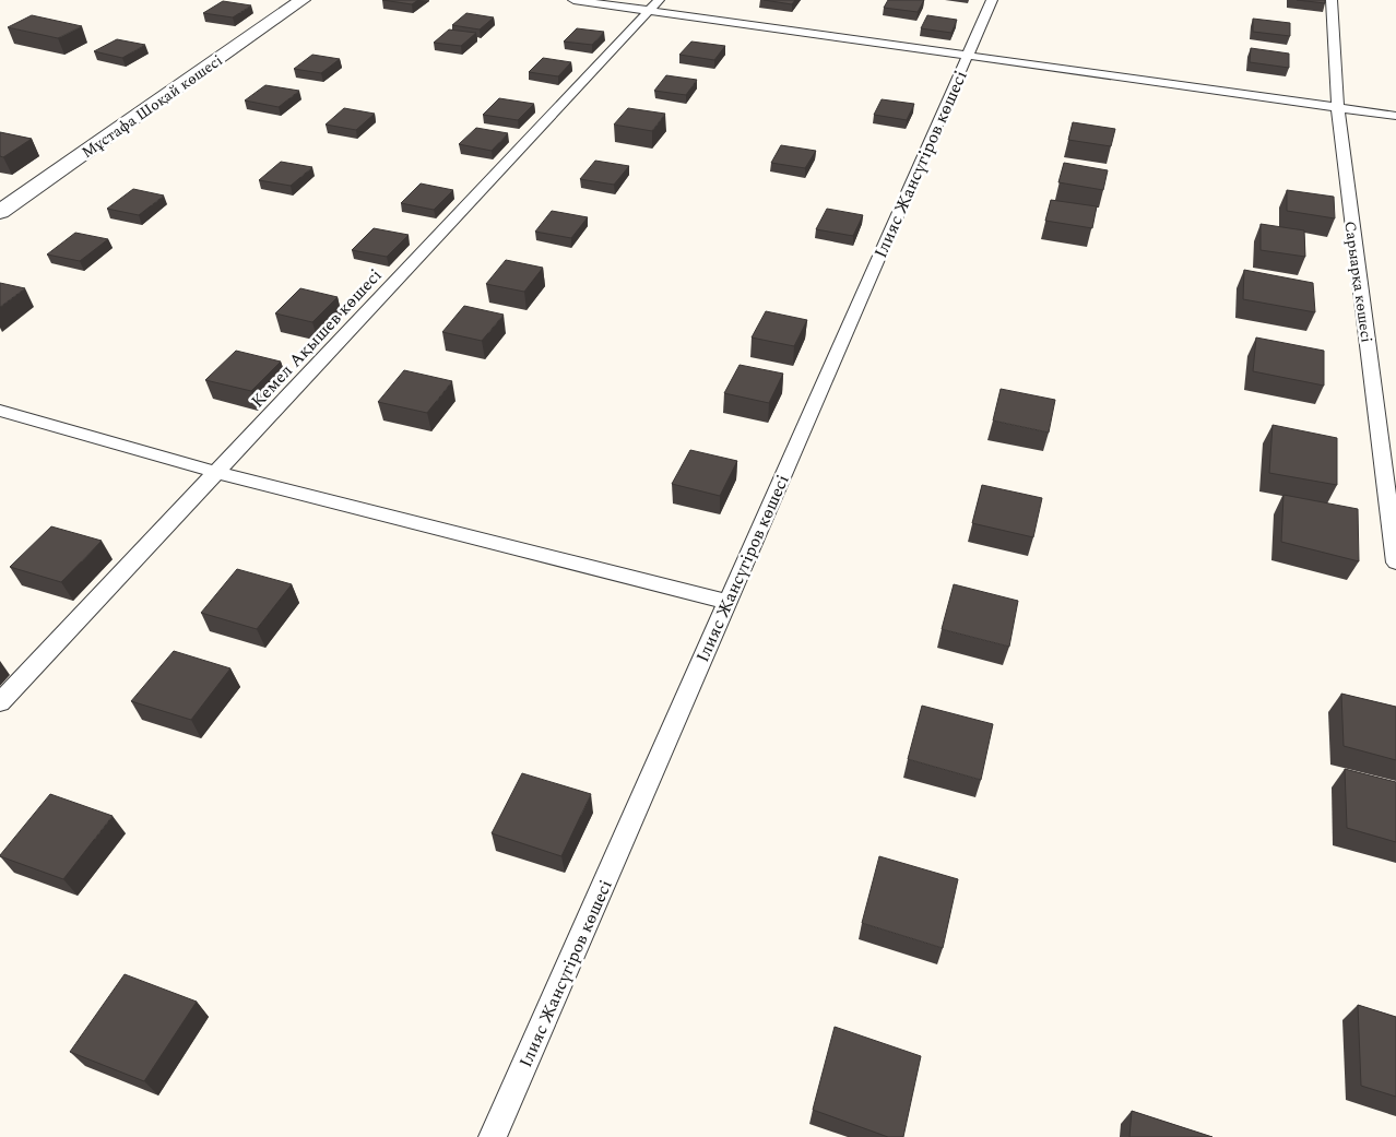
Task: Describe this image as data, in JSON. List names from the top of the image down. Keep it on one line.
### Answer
{"streets":{"street":["Мұстафа Шоқай көшесі"],"lane":["Ілияс Жансүгіров көшесі","Сарыарқа көшесі","Кемел Ақышев көшесі"]}}
